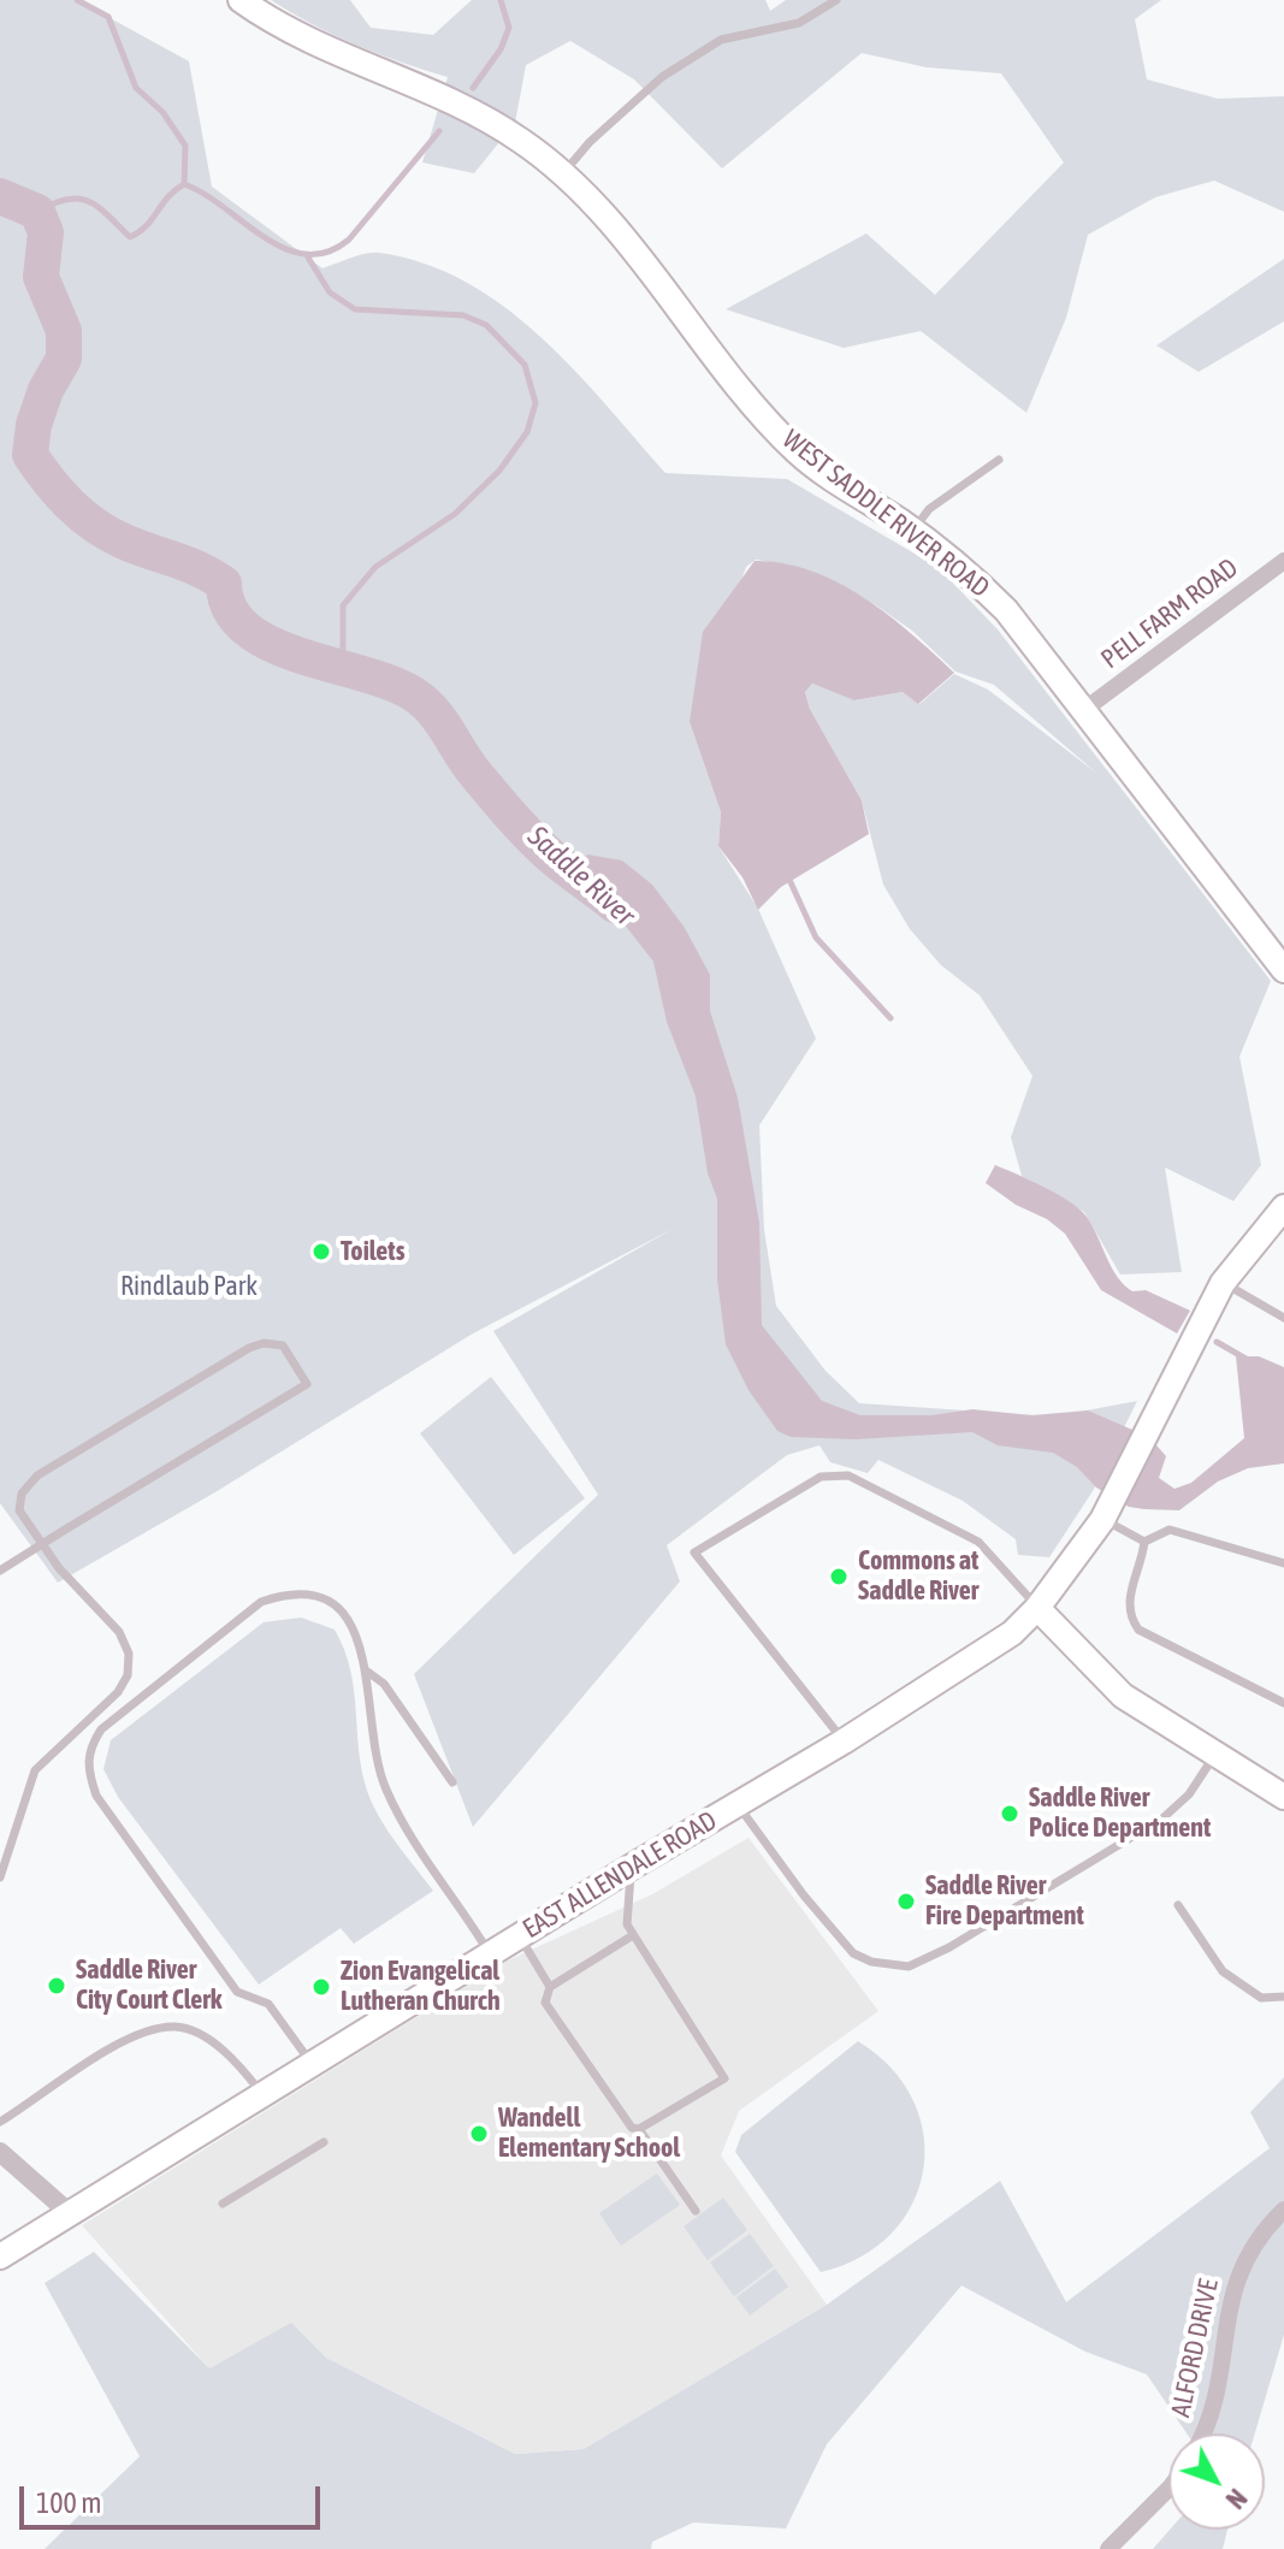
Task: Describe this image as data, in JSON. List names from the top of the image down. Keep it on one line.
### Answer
{"streets":{"main road":["WEST SADDLE RIVER ROAD","EAST ALLENDALE ROAD"],"street":["PELL FARM ROAD","ALFORD DRIVE"]},"crossings":[["WEST SADDLE RIVER ROAD","PELL FARM ROAD"]],"water":["Saddle River"],"parks":["Rindlaub Park"],"places":["Toilets","Commons at Saddle River","Saddle River Police Department","Saddle River Fire Department","Saddle River City Court Clerk","Zion Evangelical Lutheran Church","Wandell Elementary School"],"scale_bar":"100 m","north":"bottom right"}
